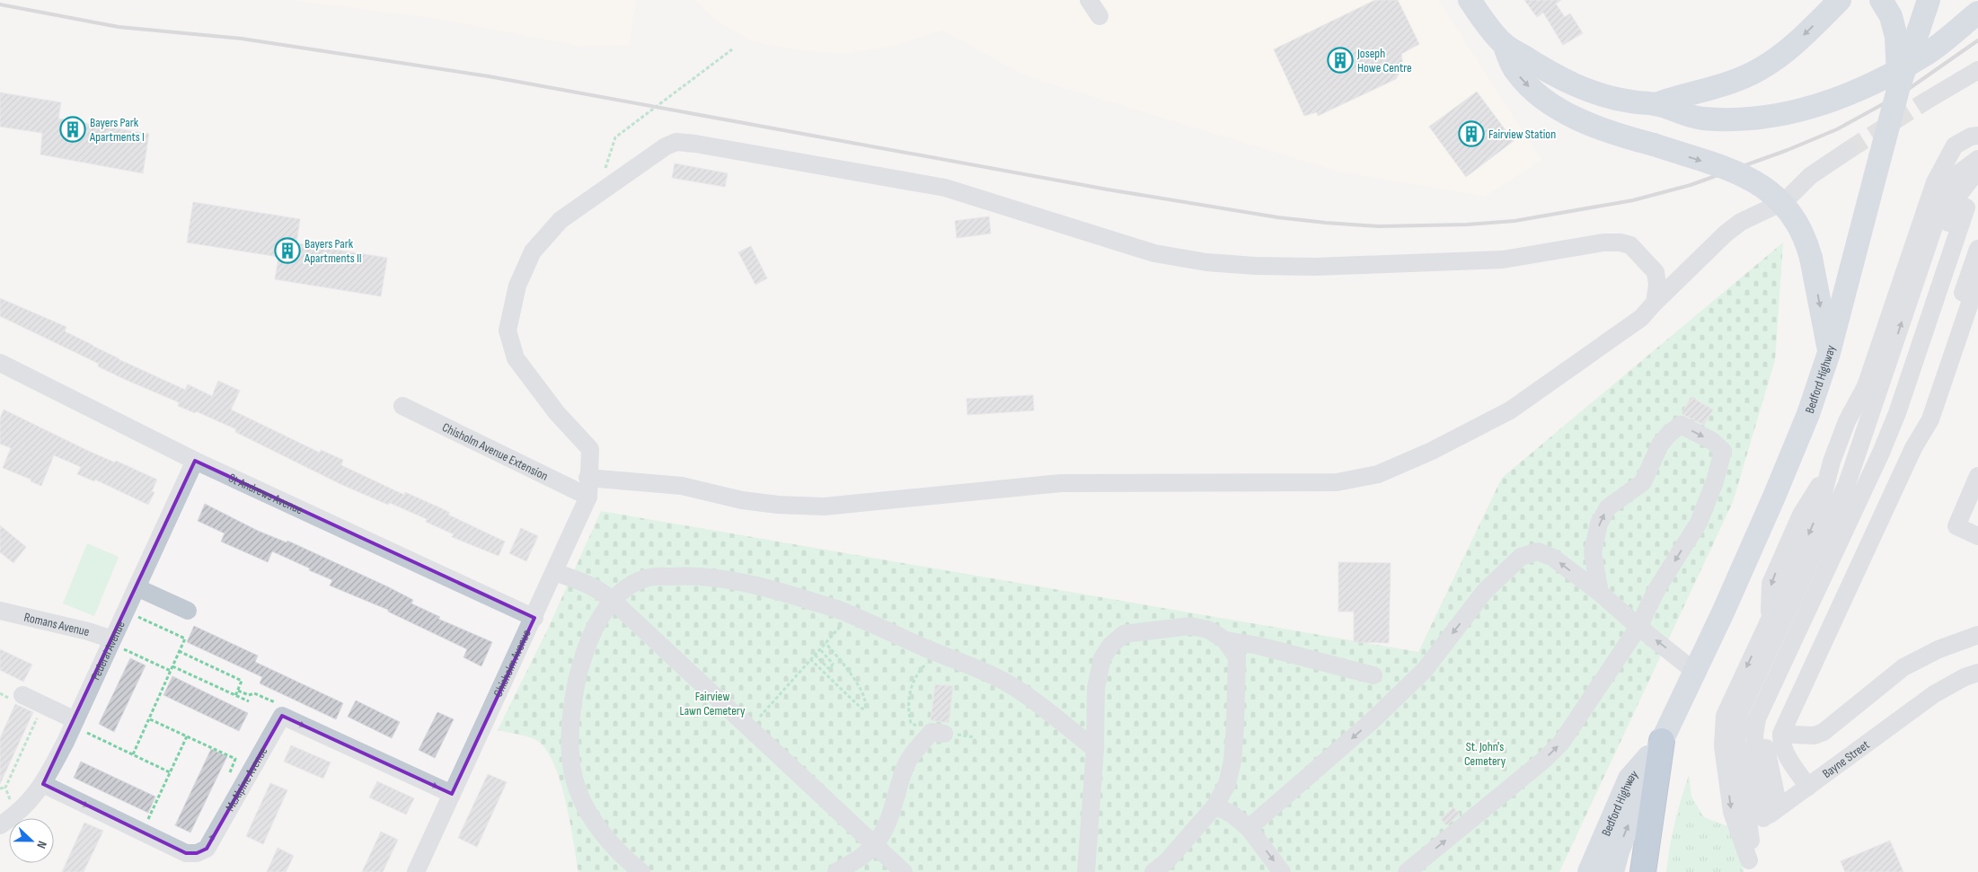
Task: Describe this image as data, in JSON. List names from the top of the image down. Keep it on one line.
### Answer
{"streets":{"main road":["Bedford Highway"],"street":["Chisholm Avenue Extension","St Andrews Avenue","Romans Avenue","Federal Avenue","Chisholm Avenue","Bayne Street","McAlpine Avenue"]},"crossings":[["Chisholm Avenue Extension","Chisholm Avenue"],["St Andrews Avenue","Federal Avenue"],["St Andrews Avenue","Chisholm Avenue"],["Romans Avenue","Federal Avenue"],["Federal Avenue","McAlpine Avenue"]],"parks":["Fairview Lawn Cemetery","St. John's Cemetery"],"places":{"building":["Joseph Howe Centre","Bayers Park Apartments I","Fairview Station","Bayers Park Apartments II"]},"north":"right"}
